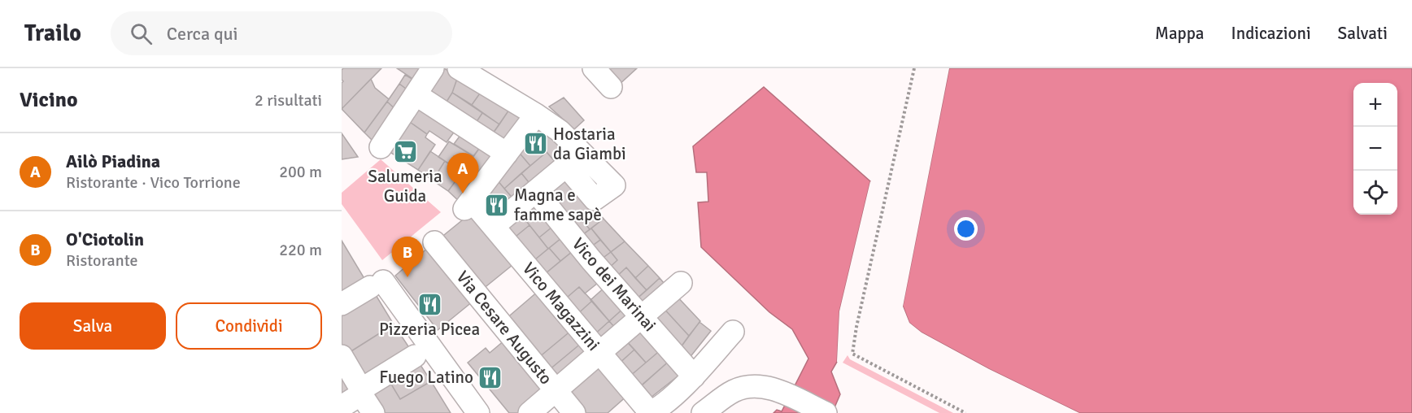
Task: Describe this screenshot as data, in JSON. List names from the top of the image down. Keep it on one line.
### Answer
{"streets":{"street":["Vico dei Marinai","Vico Magazzini","Via Cesare Augusto"]},"places":{"restaurant":["Hostaria da Giambi","Magna e famme sapè","Pizzeria Picea","Fuego Latino"],"supermarket":["Salumeria Guida"]},"page":{"header":"Trailo","search":"Cerca qui","nav":["Mappa","Indicazioni","Salvati"],"heading":["Vicino","2 risultati"],"map_buttons":["+","−"],"list":[{"mark":"A","name":"Ailò Piadina","note":"Ristorante · Vico Torrione","value":"200 m"},{"mark":"B","name":"O'Ciotolin","note":"Ristorante","value":"220 m"}],"pins":["A","B"],"buttons":["Salva","Condividi"]}}
